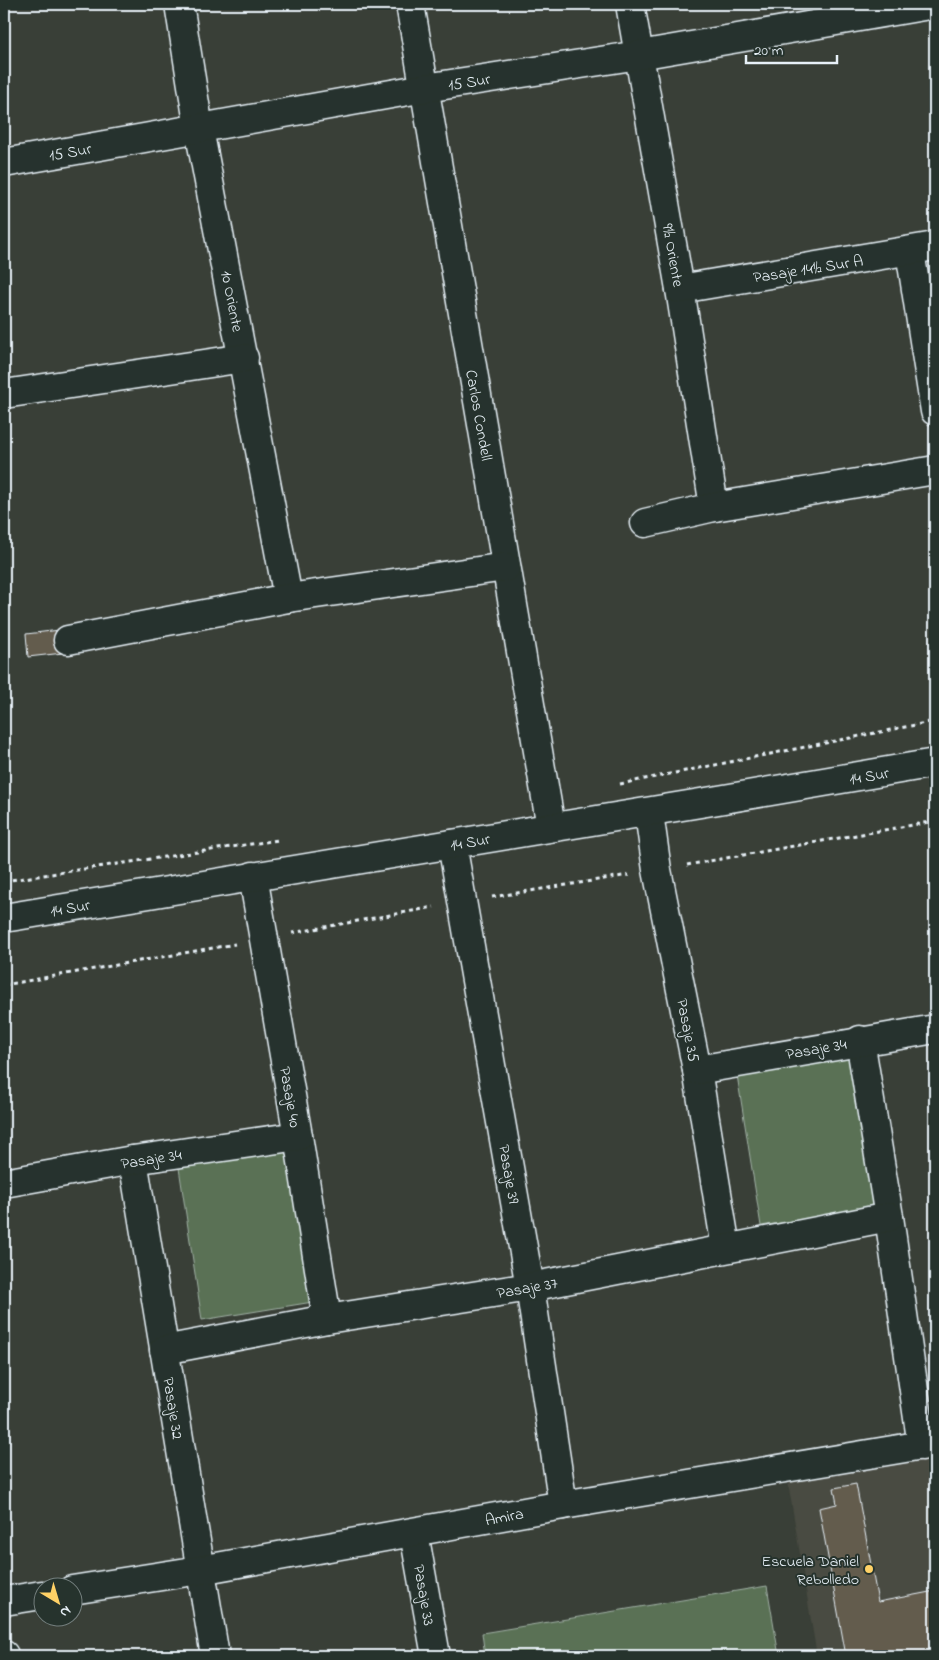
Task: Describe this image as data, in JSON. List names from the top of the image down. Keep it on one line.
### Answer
{"streets":{"street":["15 Sur","9½ Oriente","Pasaje 14½ Sur A","10 Oriente","Carlos Condell","14 Sur","Pasaje 35","Pasaje 34","Pasaje 40","Pasaje 39","Pasaje 37","Pasaje 32","Amira","Pasaje 33"]},"crossings":[["15 Sur","9½ Oriente"],["15 Sur","10 Oriente"],["15 Sur","Carlos Condell"],["9½ Oriente","Pasaje 14½ Sur A"],["Carlos Condell","14 Sur"],["14 Sur","Pasaje 35"],["14 Sur","Pasaje 40"],["14 Sur","Pasaje 39"],["Pasaje 35","Pasaje 34"],["Pasaje 35","Pasaje 37"],["Pasaje 34","Pasaje 40"],["Pasaje 34","Pasaje 32"],["Pasaje 40","Pasaje 37"],["Pasaje 39","Pasaje 37"],["Pasaje 39","Amira"],["Pasaje 37","Pasaje 32"],["Pasaje 32","Amira"],["Amira","Pasaje 33"]],"places":["Escuela Daniel Rebolledo"],"scale_bar":"20 m","north":"bottom right"}
